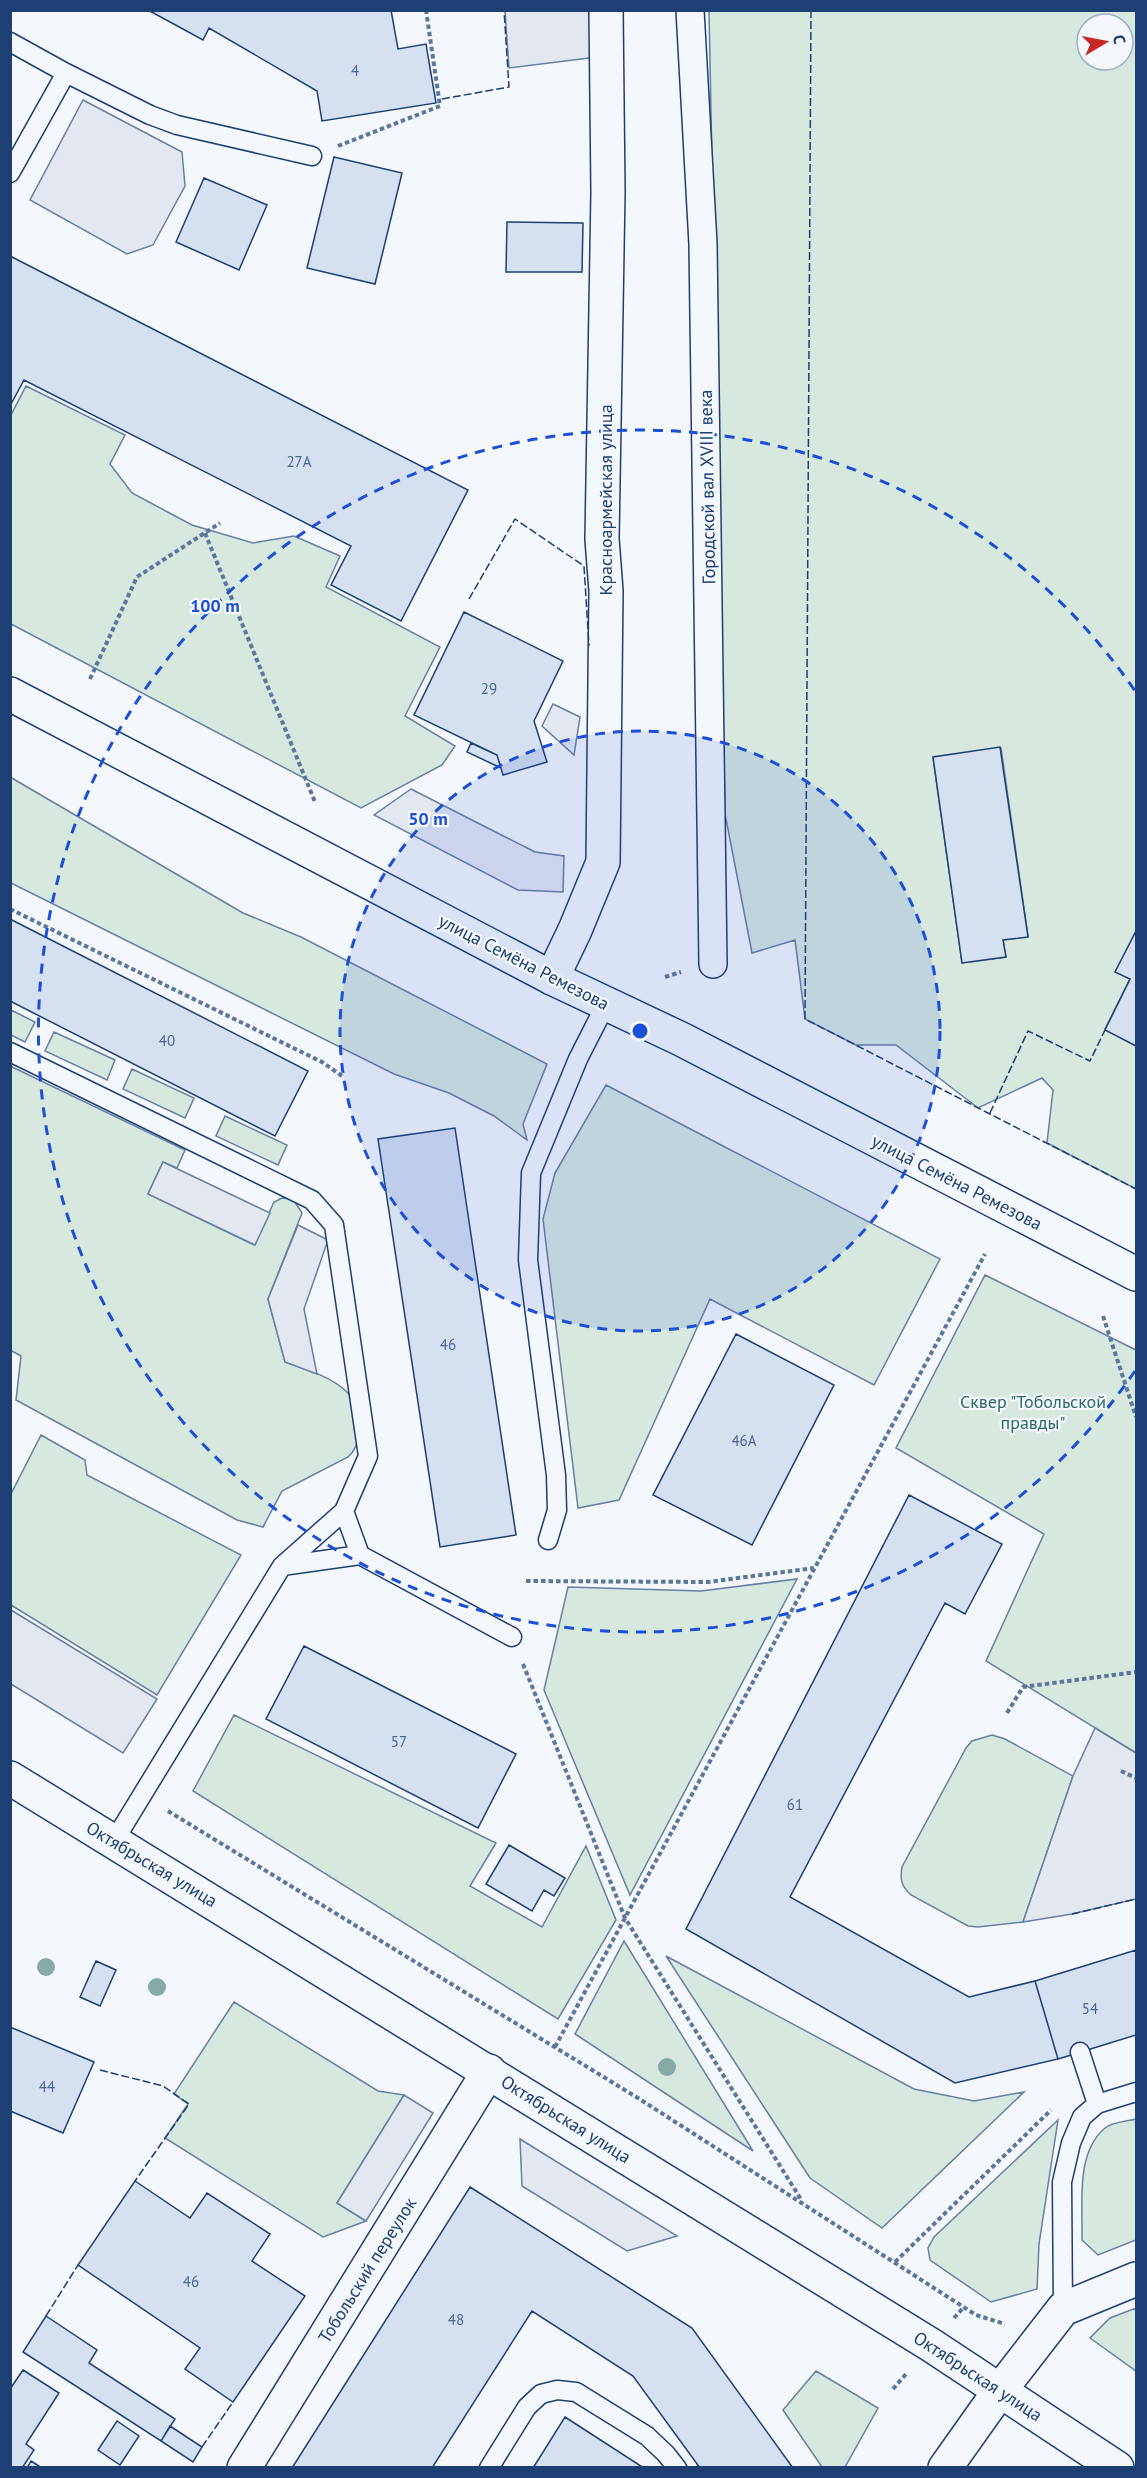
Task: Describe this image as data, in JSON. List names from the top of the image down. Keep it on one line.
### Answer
{"streets":{"main road":["Красноармейская улица","улица Семёна Ремезова","Октябрьская улица","Тобольский переулок"],"street":["Городской вал XVIII века"]},"crossings":[["Красноармейская улица","улица Семёна Ремезова"],["Октябрьская улица","Тобольский переулок"]],"parks":["Сквер \"Тобольской правды\""],"house_numbers":["4","27А","29","40","46","46А","57","61","54","44","46","48"],"north":"right","rings":["100 m","50 m"]}
